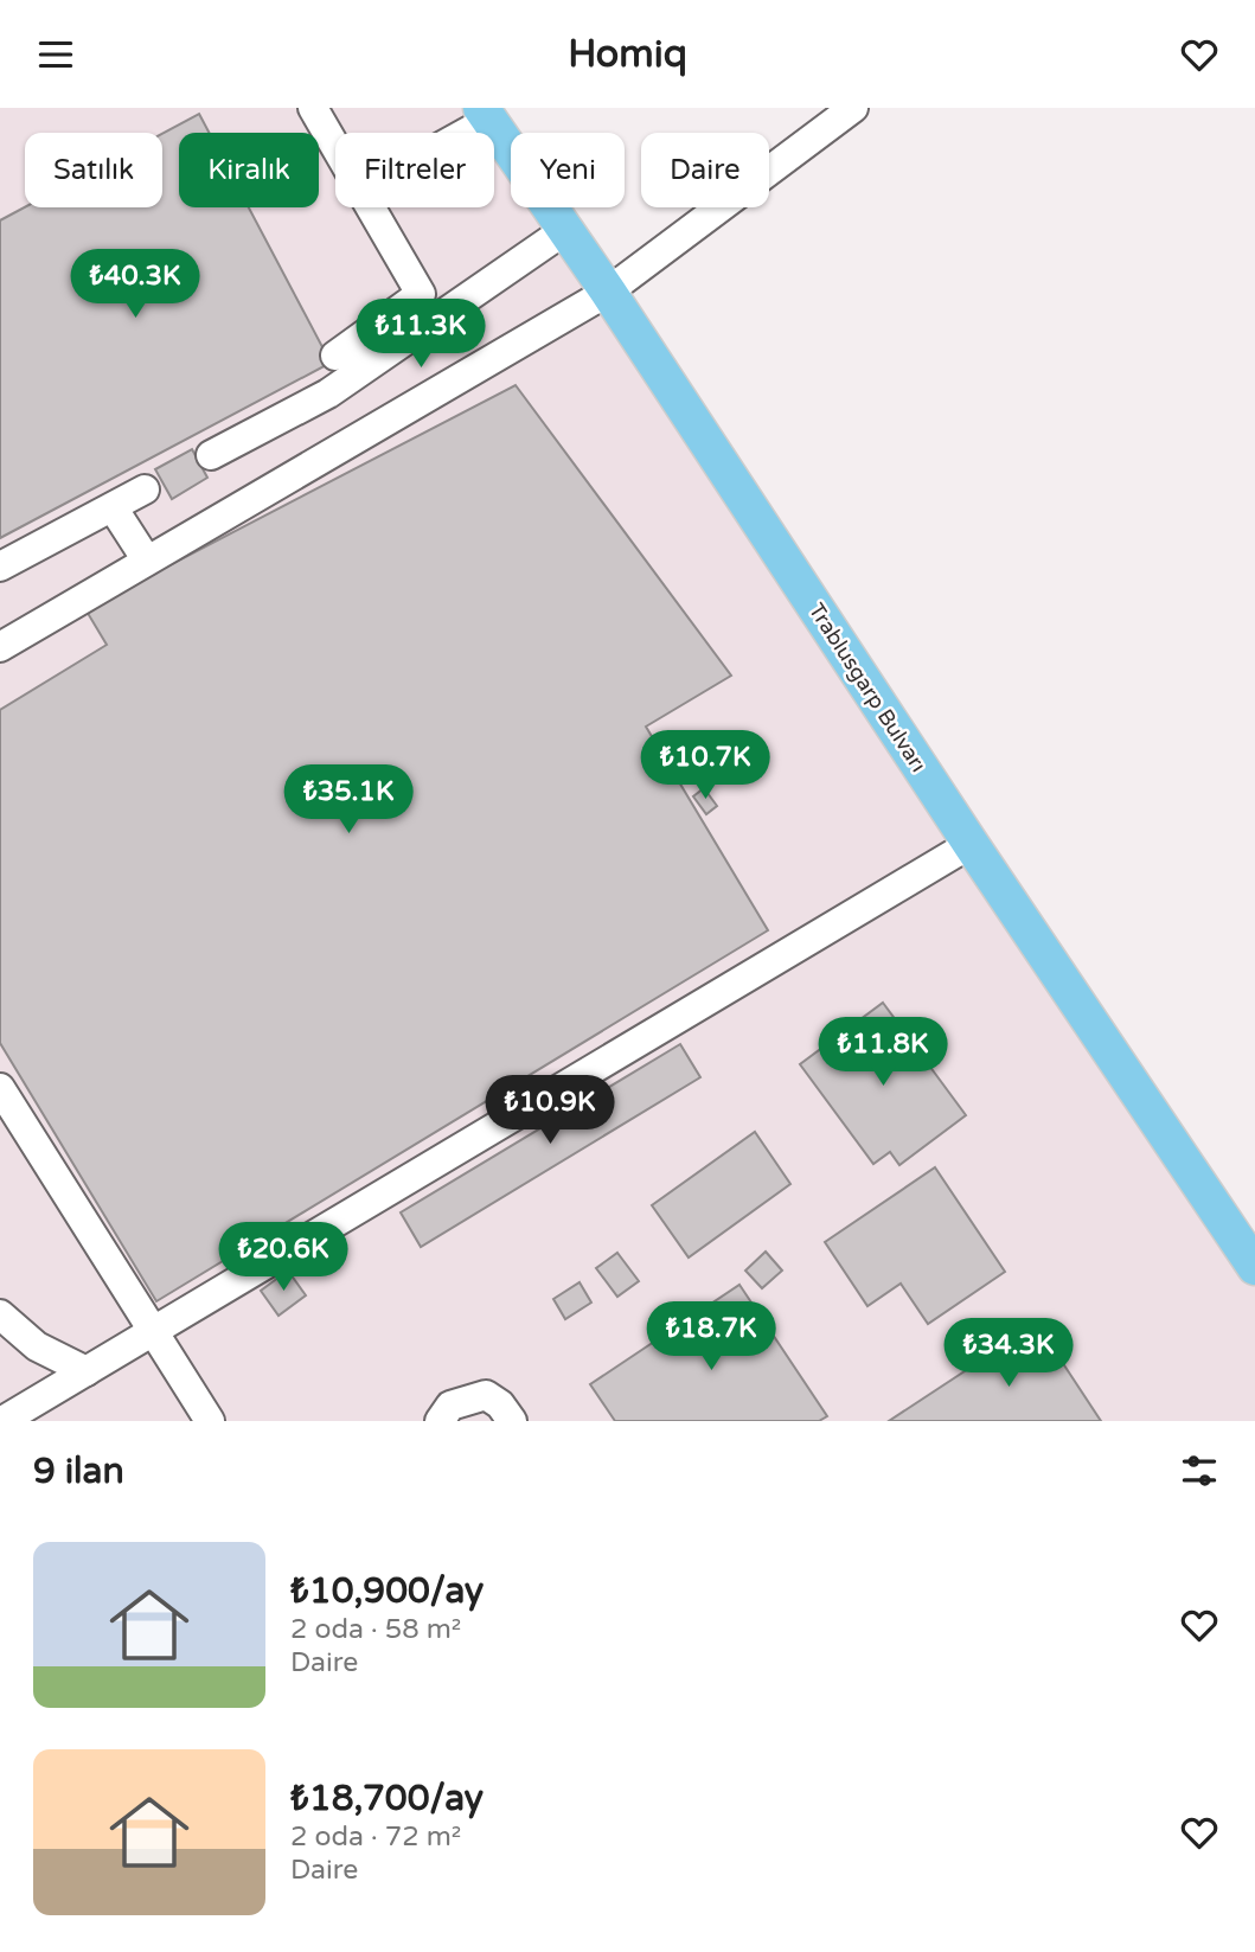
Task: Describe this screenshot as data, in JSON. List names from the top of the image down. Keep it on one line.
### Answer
{"streets":{"main road":["Trablusgarp Bulvarı"]},"page":{"header":"Homiq","chip":["Satılık","Kiralık","Filtreler","Yeni","Daire"],"price":["₺40.3K","₺11.3K","₺10.7K","₺35.1K","₺11.8K","₺10.9K","₺20.6K","₺18.7K","₺34.3K"],"heading":"9 ilan","list":[{"name":"₺10,900/ay","note":"2 oda · 58 m² · Daire"},{"name":"₺18,700/ay","note":"2 oda · 72 m² · Daire"}]}}
